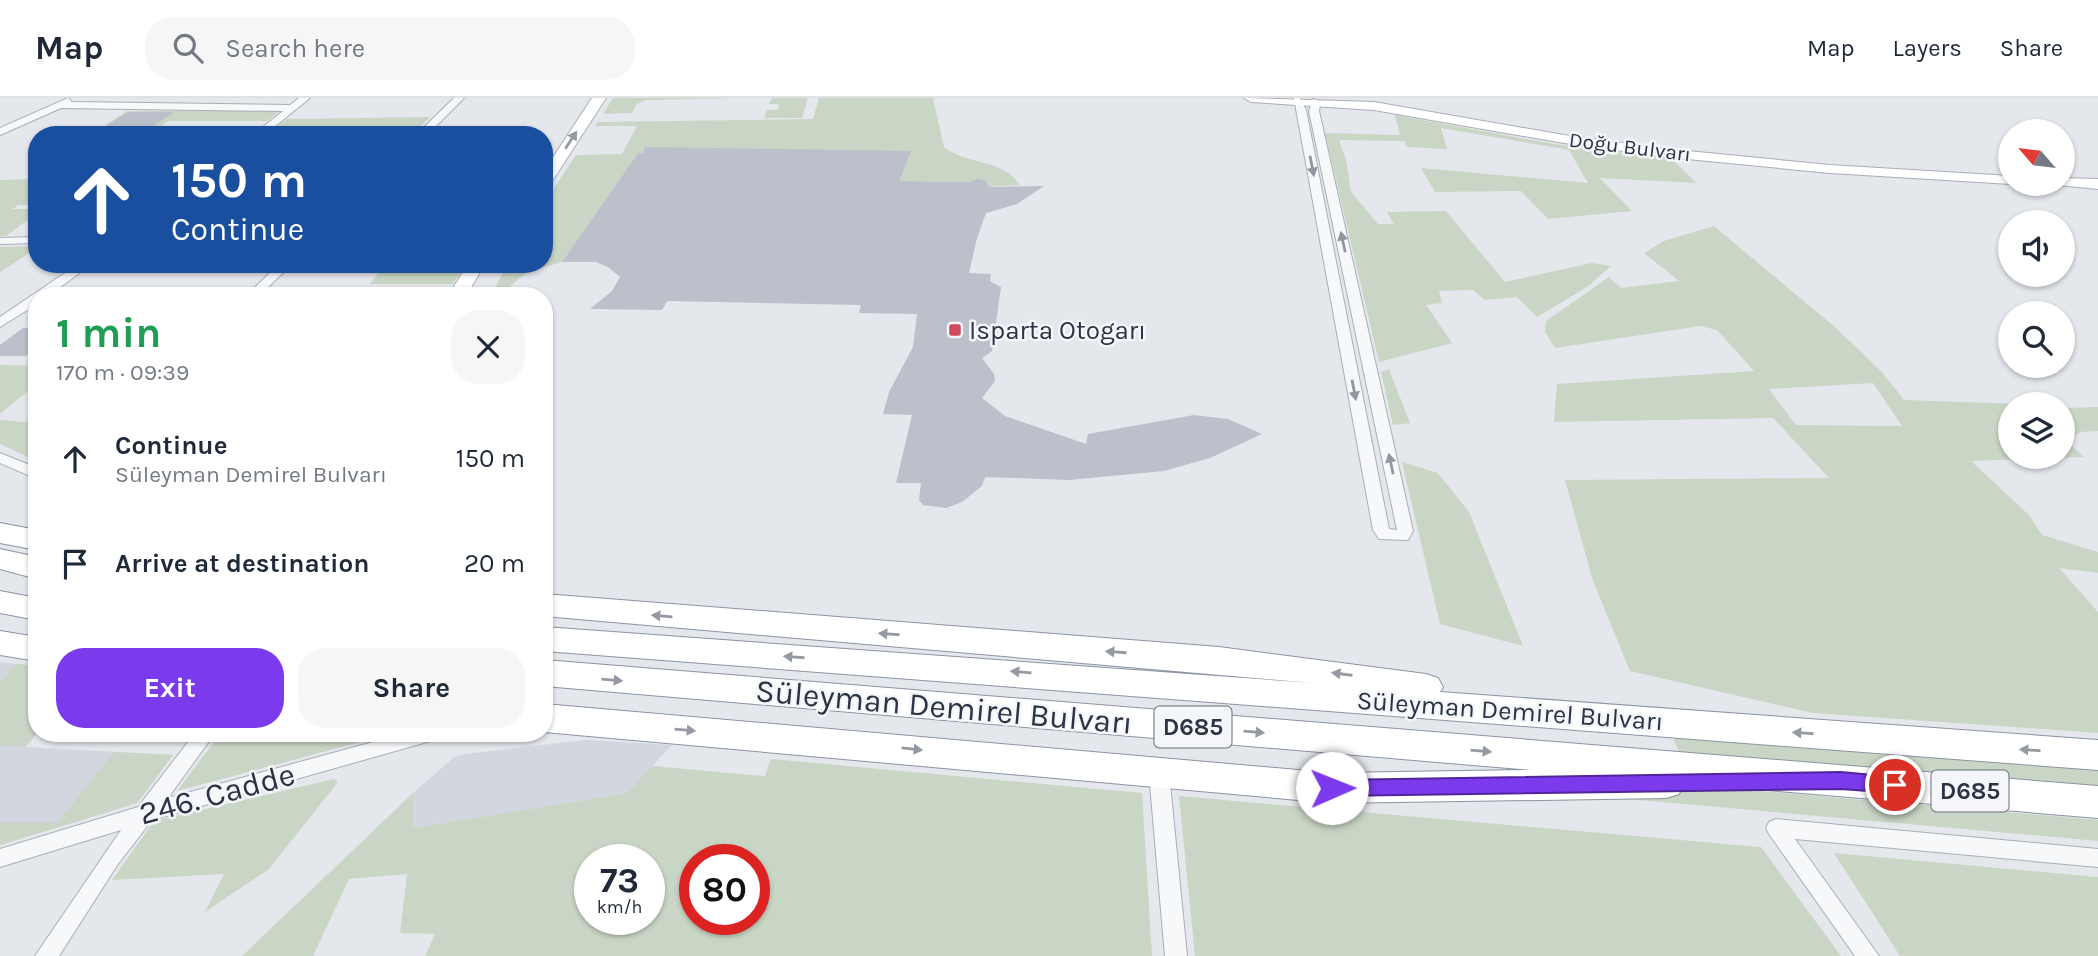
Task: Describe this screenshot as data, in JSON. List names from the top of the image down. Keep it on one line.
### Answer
{"streets":{"highway":["Süleyman Demirel Bulvarı","D685"],"street":["Doğu Bulvarı","246. Cadde"]},"places":{"transit":["Isparta Otogarı"]},"north":"top left","page":{"header":"Map","search":"Search here","nav":["Map","Layers","Share"],"turn":["150 m","Continue"],"heading":["1 min","170 m · 09:39"],"list":[{"name":"Continue","note":"Süleyman Demirel Bulvarı","value":"150 m"},{"name":"Arrive at destination","value":"20 m"}],"buttons":["Exit","Share"],"speed":"73 km/h","limit":"80"}}
